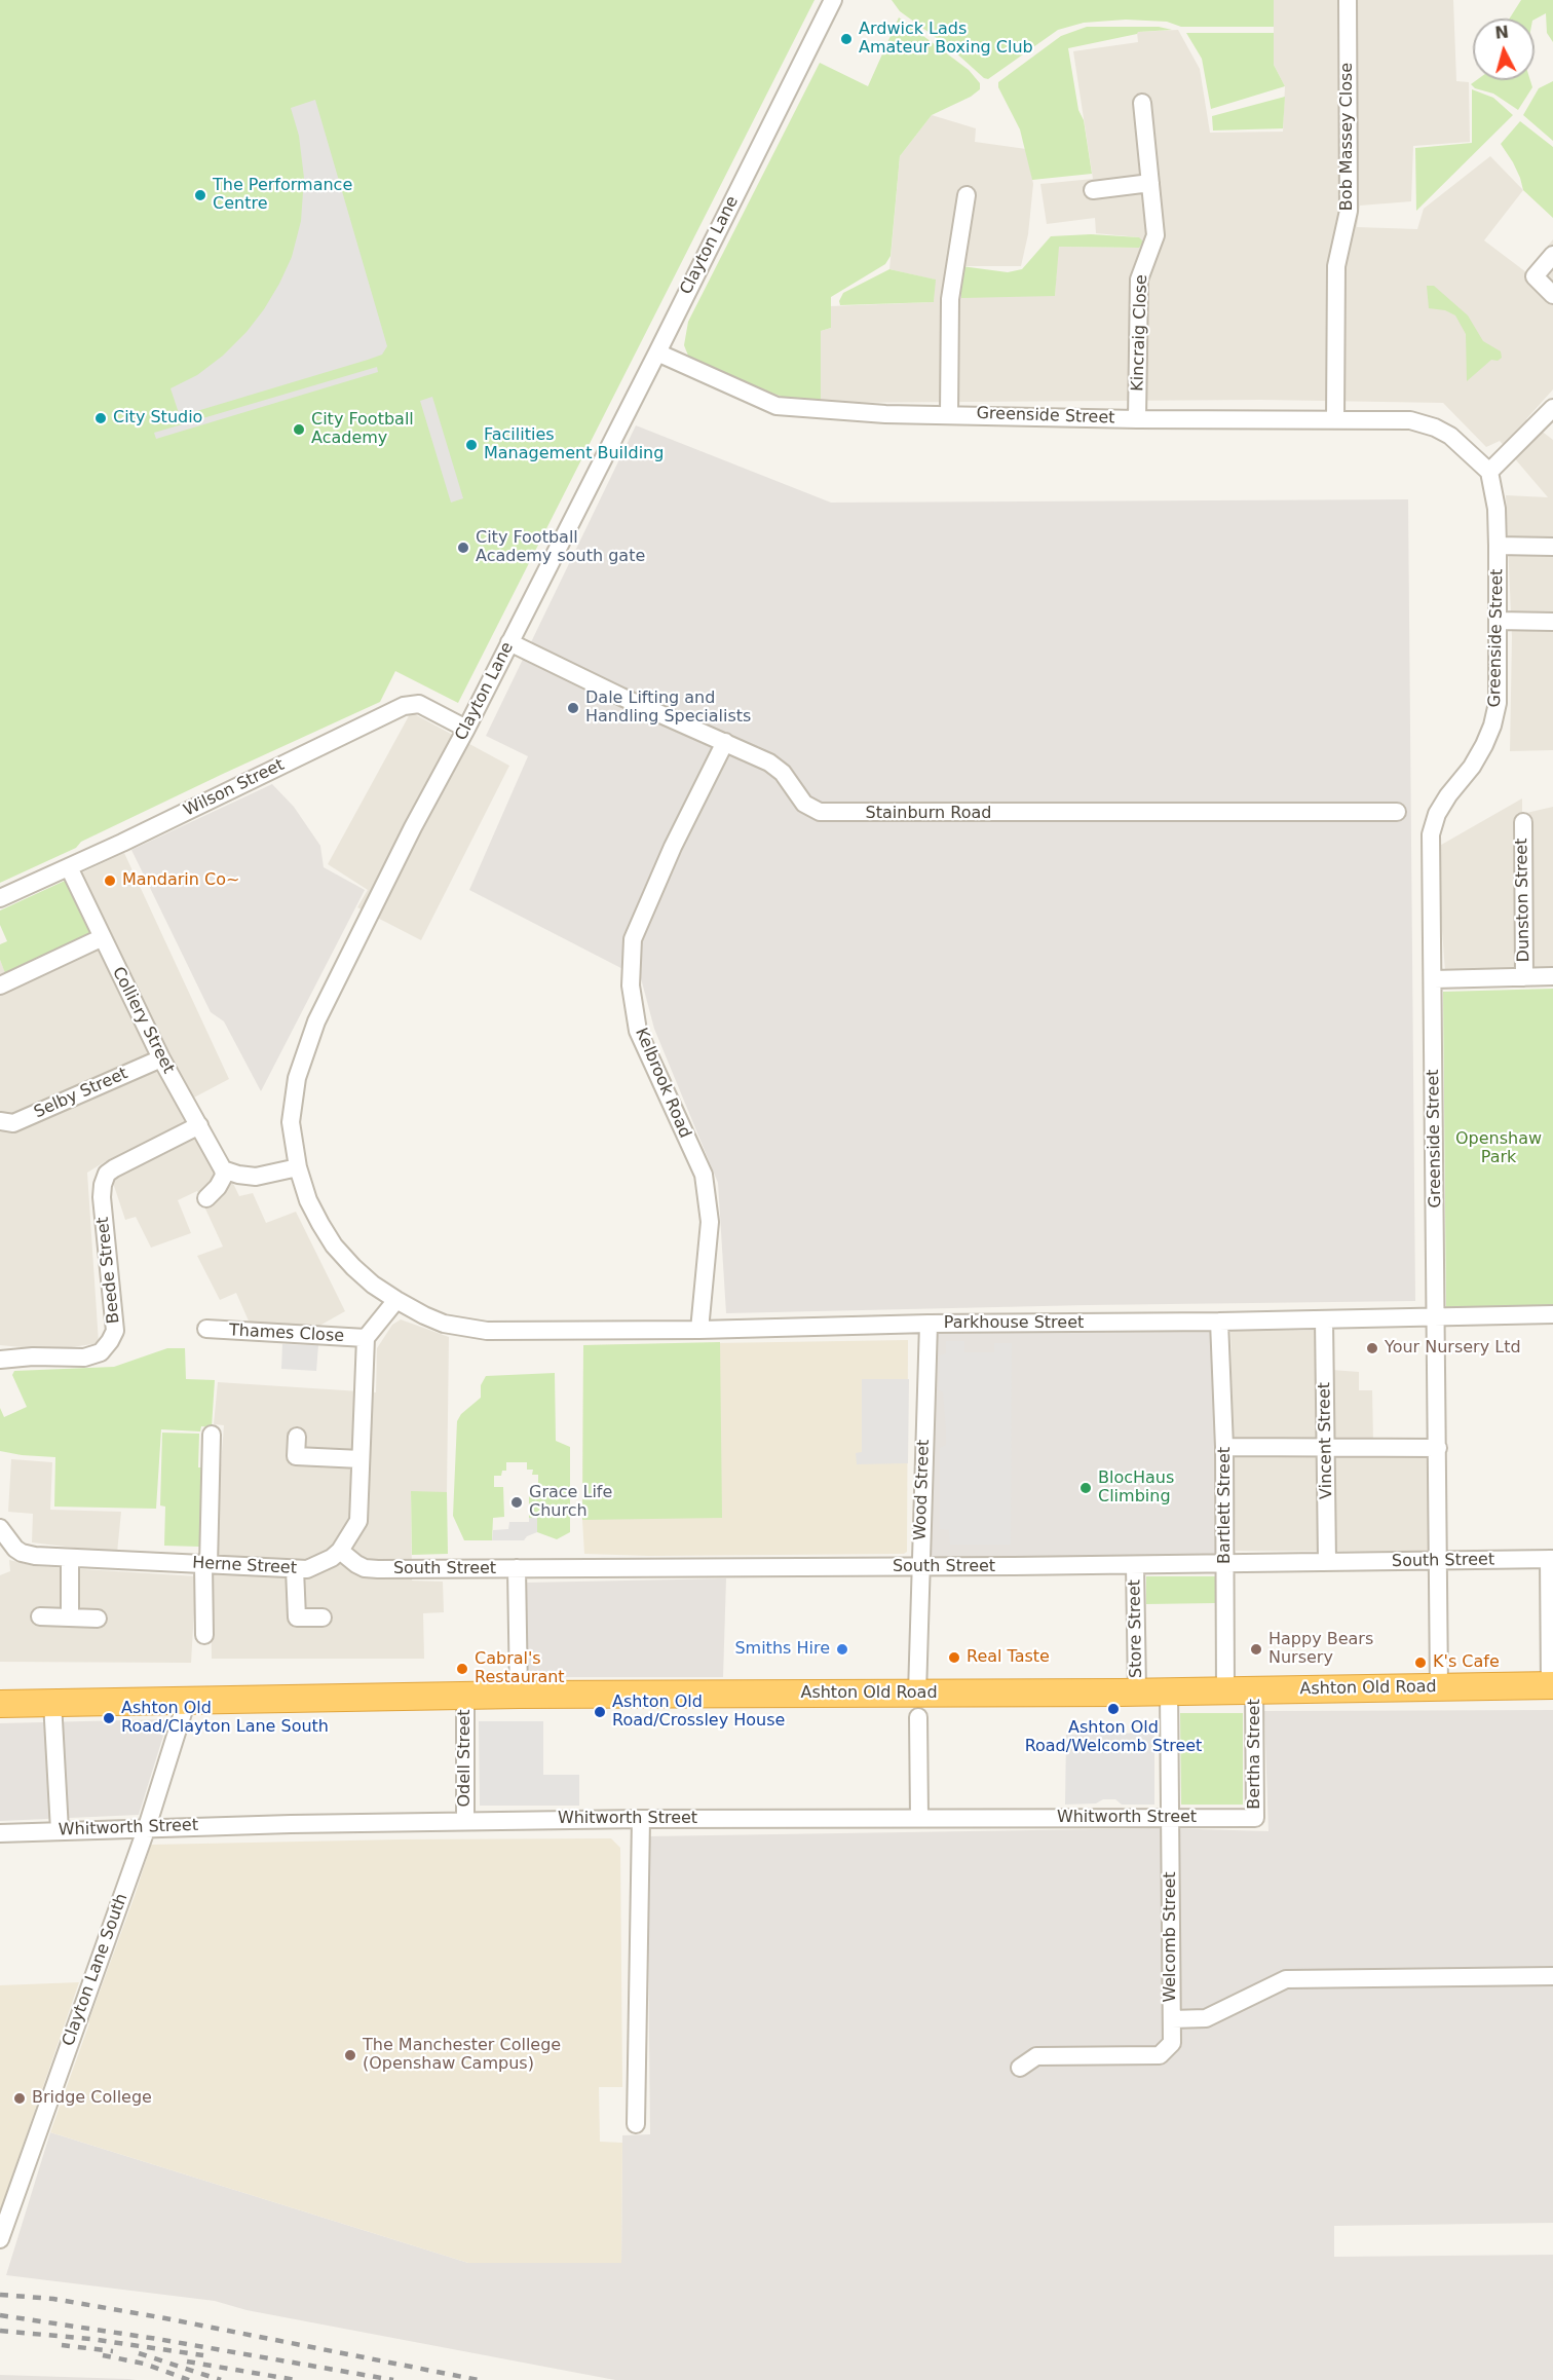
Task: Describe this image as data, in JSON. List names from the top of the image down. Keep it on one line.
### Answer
{"streets":{"highway":["Ashton Old Road"],"street":["Bob Massey Close","Clayton Lane","Kincraig Close","Greenside Street","Wilson Street","Stainburn Road","Dunston Street","Colliery Street","Kelbrook Road","Selby Street","Beede Street","Parkhouse Street","Thames Close","Vincent Street","Wood Street","Bartlett Street","South Street","Herne Street","Store Street","Bertha Street","Odell Street","Whitworth Street","Welcomb Street","Clayton Lane South"]},"crossings":[["Bob Massey Close","Greenside Street"],["Clayton Lane","Greenside Street"],["Clayton Lane","Wilson Street"],["Clayton Lane","Stainburn Road"],["Clayton Lane","Parkhouse Street"],["Kincraig Close","Greenside Street"],["Greenside Street","Parkhouse Street"],["Greenside Street","South Street"],["Greenside Street","Ashton Old Road"],["Wilson Street","Colliery Street"],["Stainburn Road","Kelbrook Road"],["Colliery Street","Selby Street"],["Colliery Street","Beede Street"],["Kelbrook Road","Parkhouse Street"],["Parkhouse Street","Vincent Street"],["Parkhouse Street","Wood Street"],["Parkhouse Street","Bartlett Street"],["Thames Close","Herne Street"],["Vincent Street","South Street"],["Wood Street","South Street"],["Wood Street","Ashton Old Road"],["Wood Street","Whitworth Street"],["Bartlett Street","South Street"],["Bartlett Street","Ashton Old Road"],["South Street","Herne Street"],["South Street","Store Street"],["Store Street","Ashton Old Road"],["Ashton Old Road","Bertha Street"],["Ashton Old Road","Odell Street"],["Ashton Old Road","Welcomb Street"],["Ashton Old Road","Clayton Lane South"],["Bertha Street","Whitworth Street"],["Odell Street","Whitworth Street"],["Whitworth Street","Welcomb Street"],["Whitworth Street","Clayton Lane South"]],"parks":["Openshaw Park"],"places":["Ardwick Lads Amateur Boxing Club","The Performance Centre","City Studio","City Football Academy","Facilities Management Building","City Football Academy south gate","Dale Lifting and Handling Specialists","Mandarin Co~","Your Nursery Ltd","BlocHaus Climbing","Grace Life Church","Smiths Hire","Happy Bears Nursery","Real Taste","K's Cafe","Cabral's Restaurant","Ashton Old Road/Welcomb Street","Ashton Old Road/Crossley House","Ashton Old Road/Clayton Lane South","The Manchester College (Openshaw Campus)","Bridge College"],"north":"top"}
